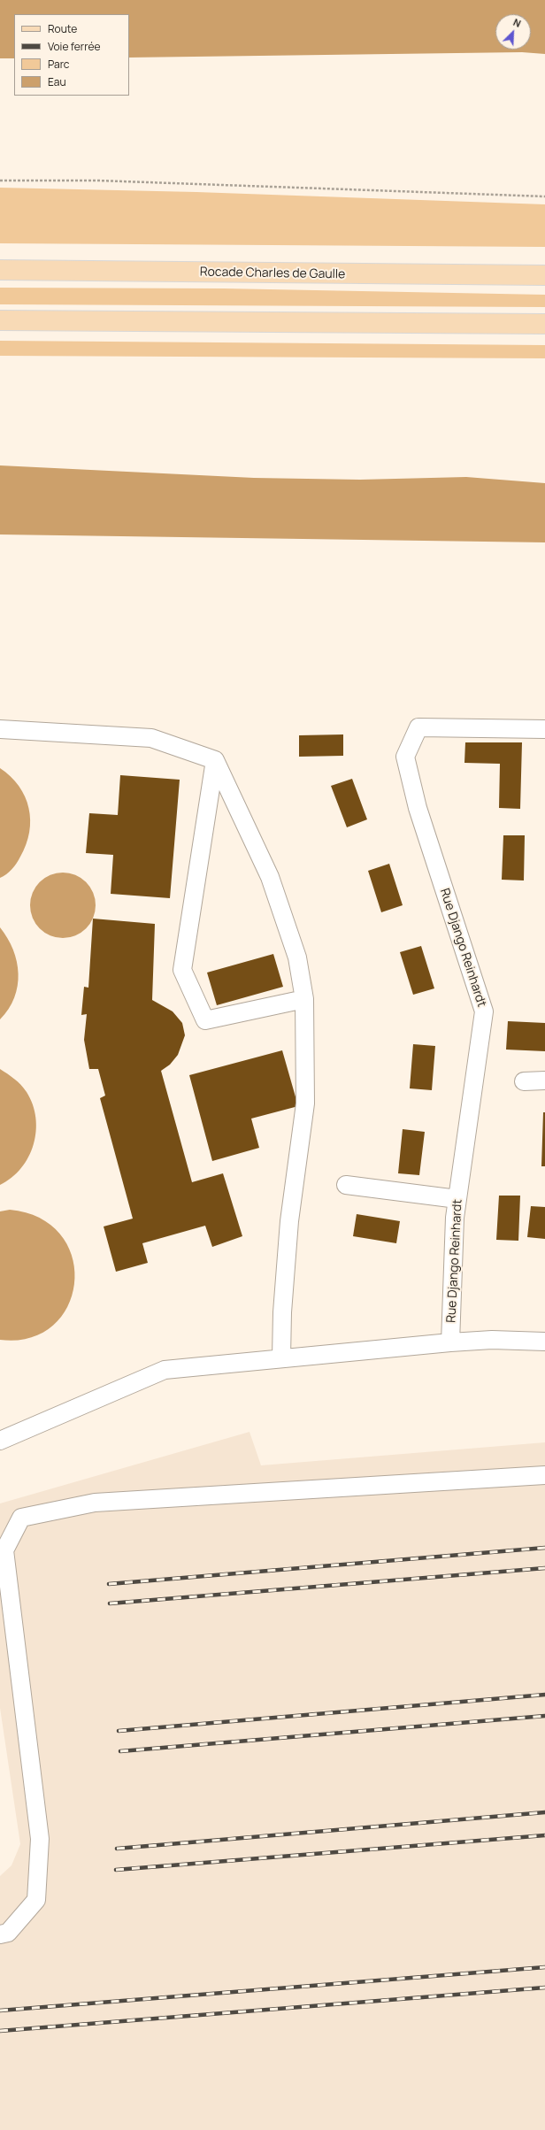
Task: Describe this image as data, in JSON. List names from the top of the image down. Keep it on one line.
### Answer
{"streets":{"main road":["Rocade Charles de Gaulle"],"lane":["Rue Django Reinhardt"]},"legend":["Route","Voie ferrée","Parc","Eau"],"north":"top right"}
